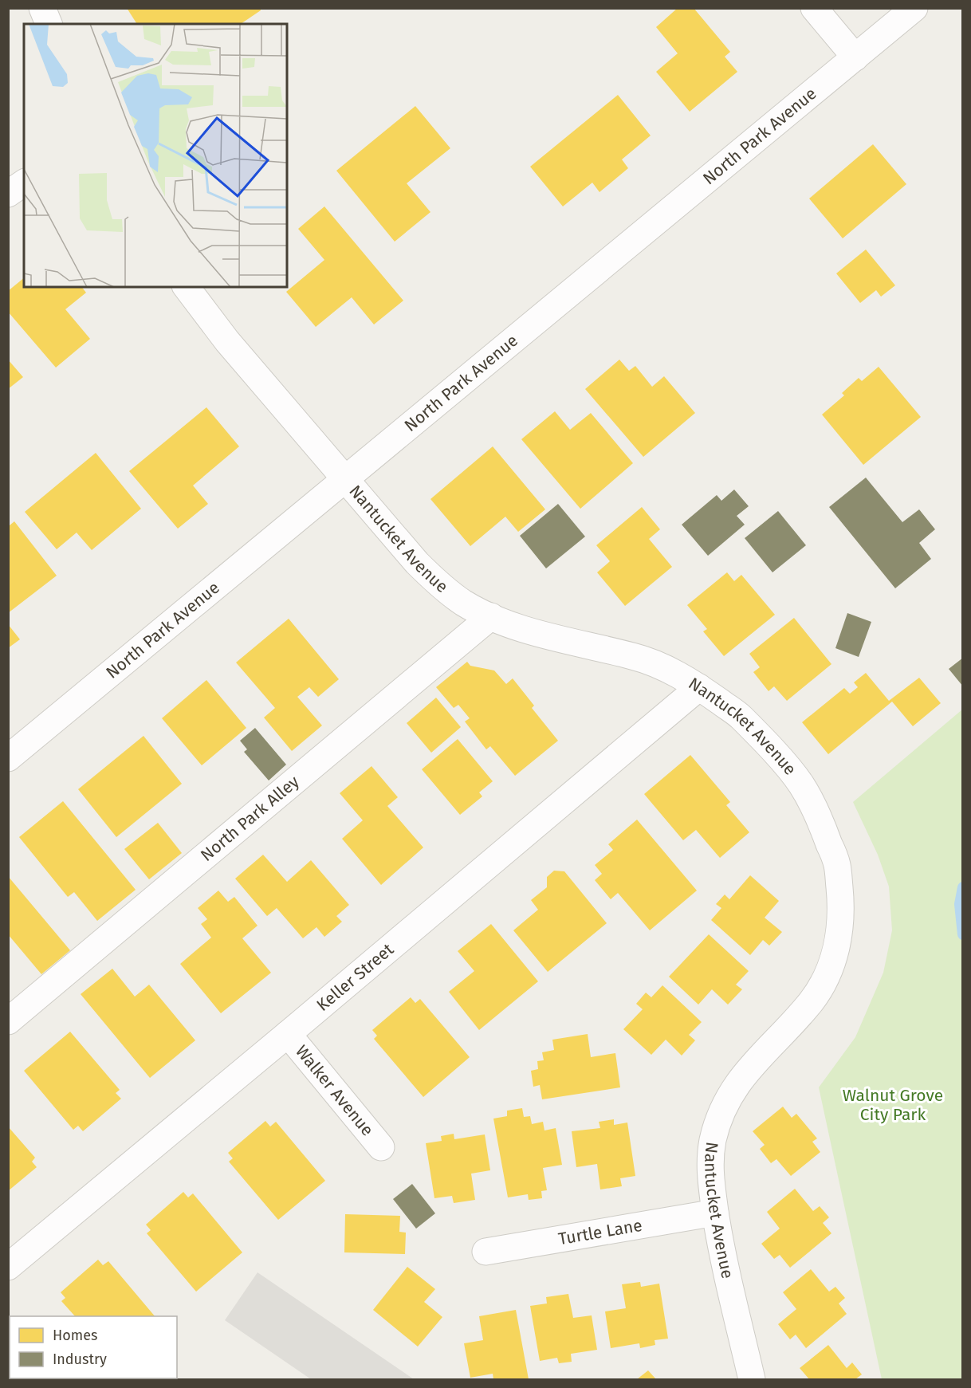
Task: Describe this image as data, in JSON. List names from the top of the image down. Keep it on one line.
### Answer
{"streets":{"street":["North Park Avenue","Nantucket Avenue","North Park Alley","Keller Street","Walker Avenue","Turtle Lane"]},"crossings":[["North Park Avenue","Nantucket Avenue"],["Nantucket Avenue","North Park Alley"],["Nantucket Avenue","Keller Street"],["Nantucket Avenue","Turtle Lane"],["Keller Street","Walker Avenue"]],"parks":["Walnut Grove City Park"],"legend":["Homes","Industry"]}
